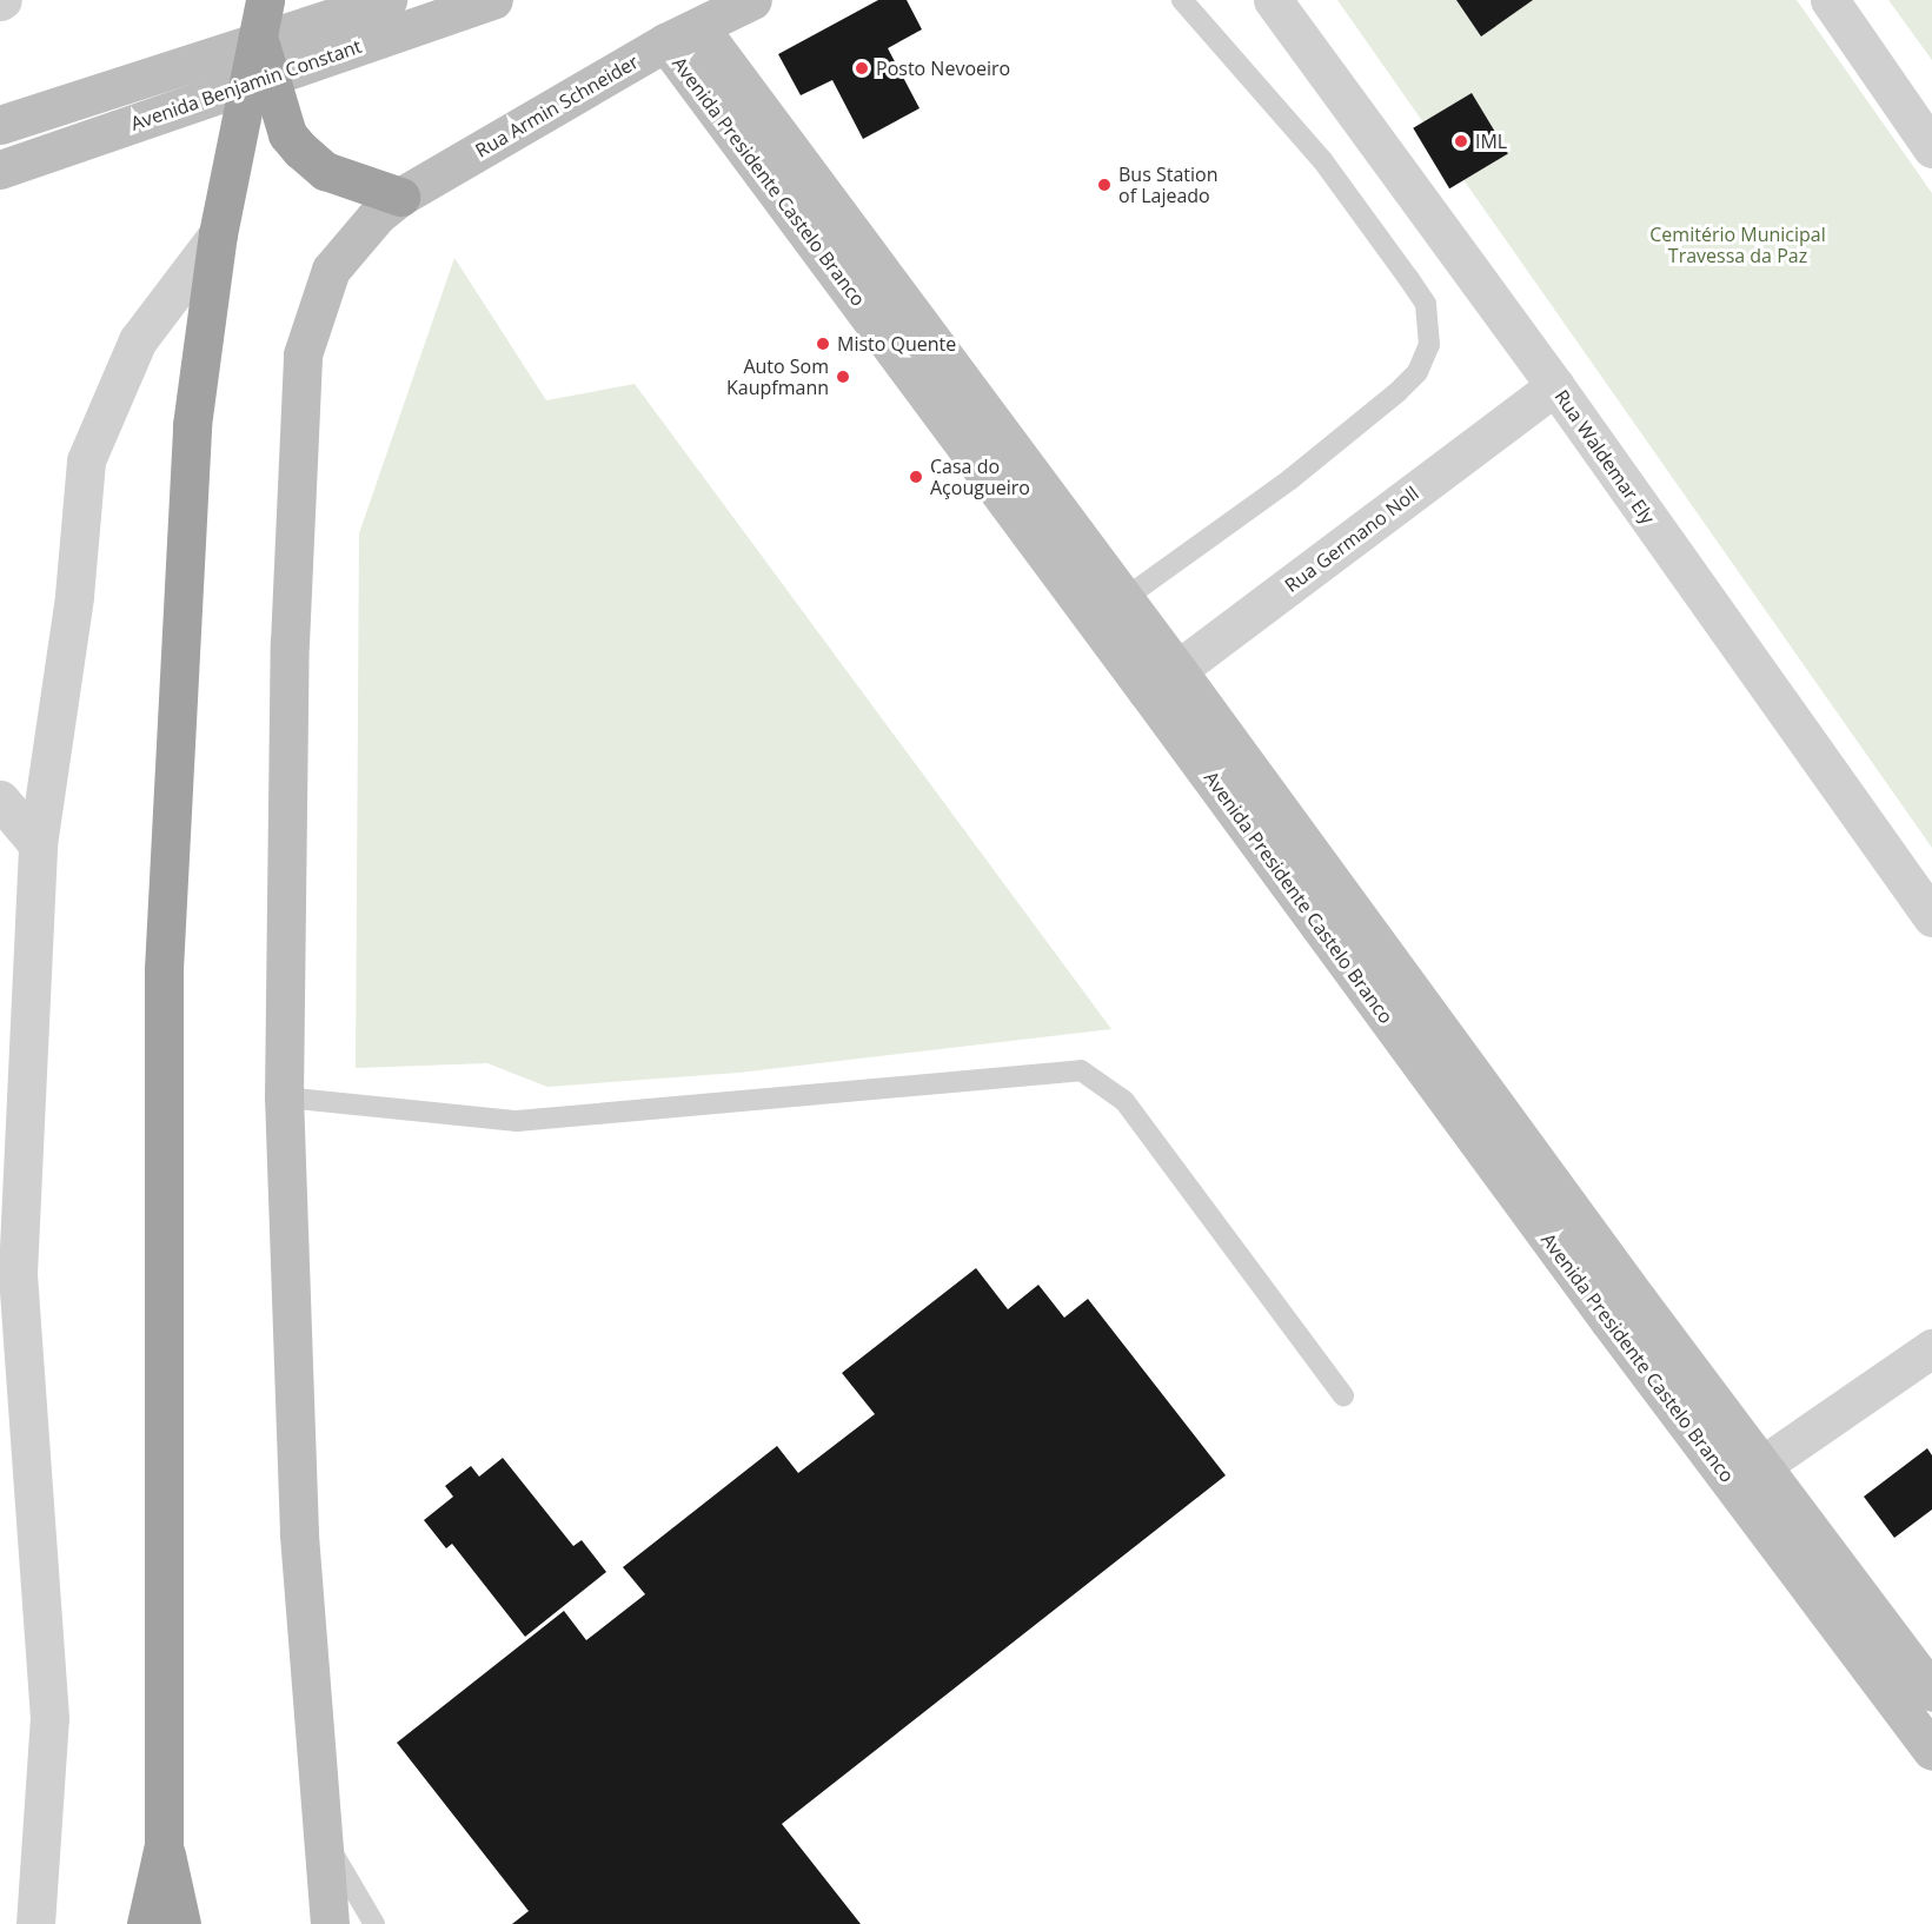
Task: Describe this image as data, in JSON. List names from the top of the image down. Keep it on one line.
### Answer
{"streets":{"main road":["Avenida Benjamin Constant","Rua Armin Schneider","Avenida Presidente Castelo Branco"],"street":["Rua Waldemar Ely","Rua Germano Noll"]},"crossings":[["Rua Armin Schneider","Avenida Presidente Castelo Branco"],["Avenida Presidente Castelo Branco","Rua Germano Noll"],["Rua Waldemar Ely","Rua Germano Noll"]],"parks":["Cemitério Municipal Travessa da Paz"],"places":["Posto Nevoeiro","IML","Bus Station of Lajeado","Misto Quente","Auto Som Kaupfmann","Casa do Açougueiro"]}
